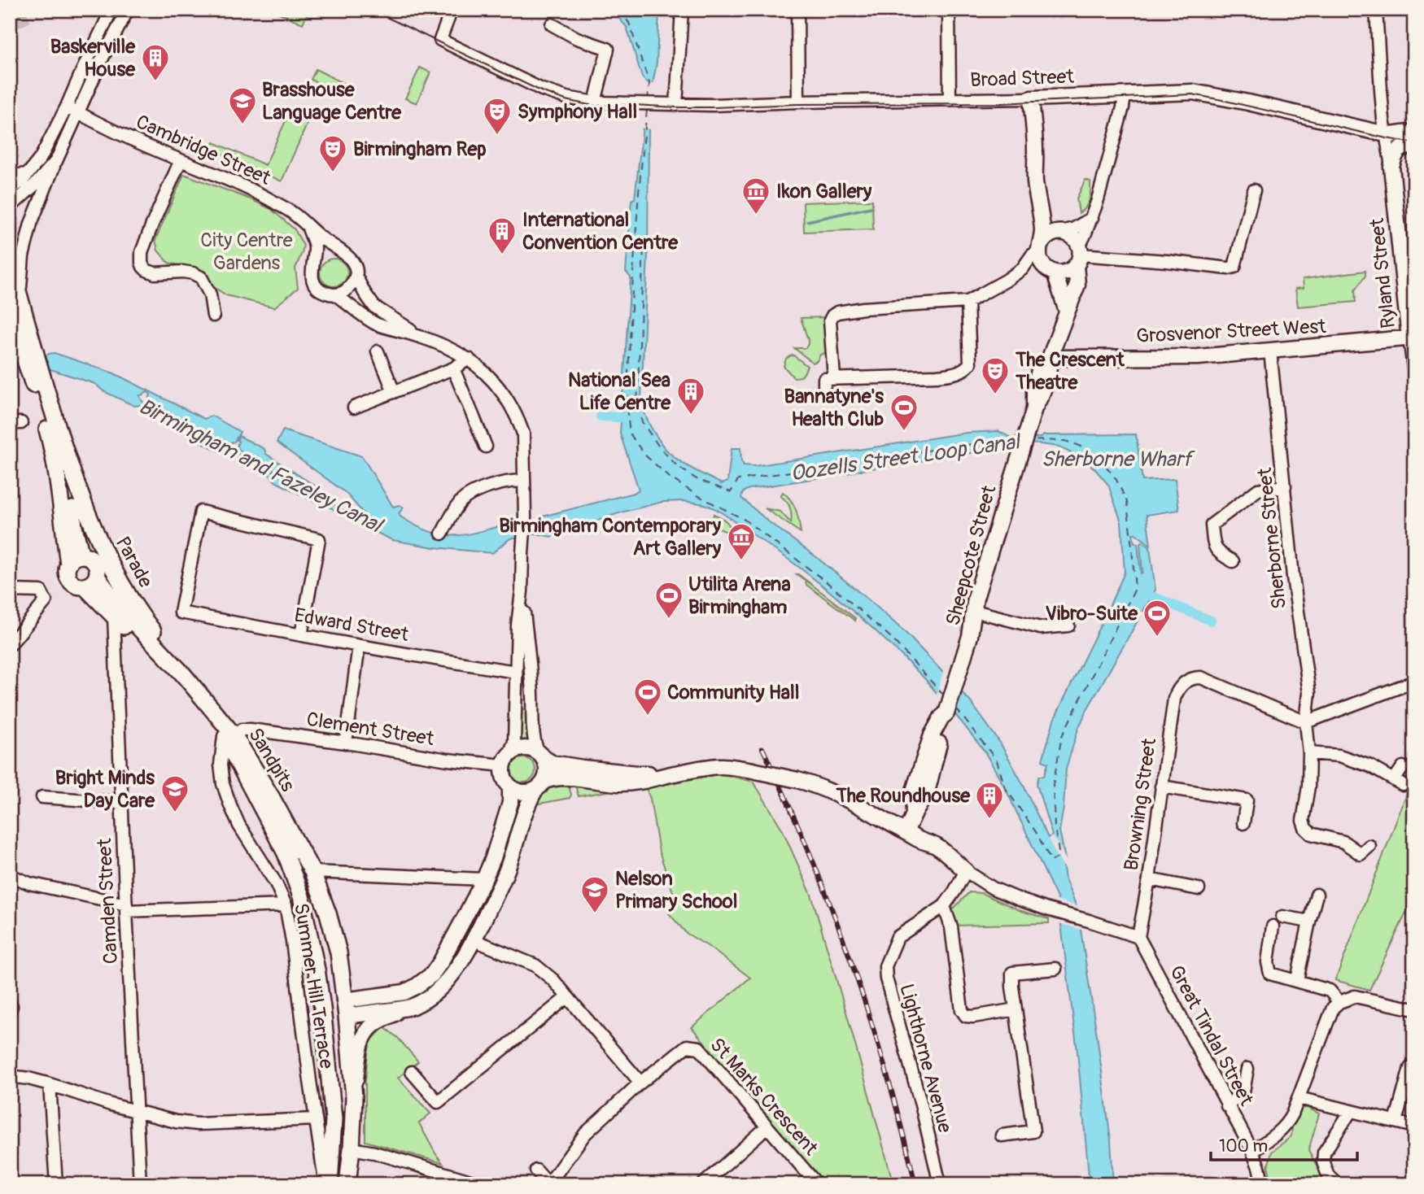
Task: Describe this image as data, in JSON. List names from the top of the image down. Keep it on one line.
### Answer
{"streets":{"main road":["Parade","Sandpits"],"street":["Broad Street","Cambridge Street","Ryland Street","Grosvenor Street West","Sherborne Street","Sheepcote Street","Edward Street","Clement Street","Browning Street","Camden Street","Summer Hill Terrace","Great Tindal Street","Lighthorne Avenue","St Marks Crescent"]},"crossings":[["Ryland Street","Grosvenor Street West"],["Grosvenor Street West","Sherborne Street"],["Grosvenor Street West","Sheepcote Street"],["Sherborne Street","Browning Street"],["Parade","Sandpits"],["Clement Street","Sandpits"],["Clement Street","Summer Hill Terrace"],["Sandpits","Camden Street"],["Sandpits","Summer Hill Terrace"],["Browning Street","Great Tindal Street"]],"water":["Oozells Street Loop Canal","Sherborne Wharf","Birmingham and Fazeley Canal"],"parks":["City Centre Gardens"],"places":{"building":["Baskerville House","International Convention Centre","National Sea Life Centre","The Roundhouse"],"school or university":["Brasshouse Language Centre","Bright Minds Day Care","Nelson Primary School"],"theatre":["Symphony Hall","Birmingham Rep","The Crescent Theatre"],"museum":["Ikon Gallery","Birmingham Contemporary Art Gallery"],"sports":["Bannatyne's Health Club","Utilita Arena Birmingham","Vibro-Suite","Community Hall"]},"scale_bar":"100 m"}
